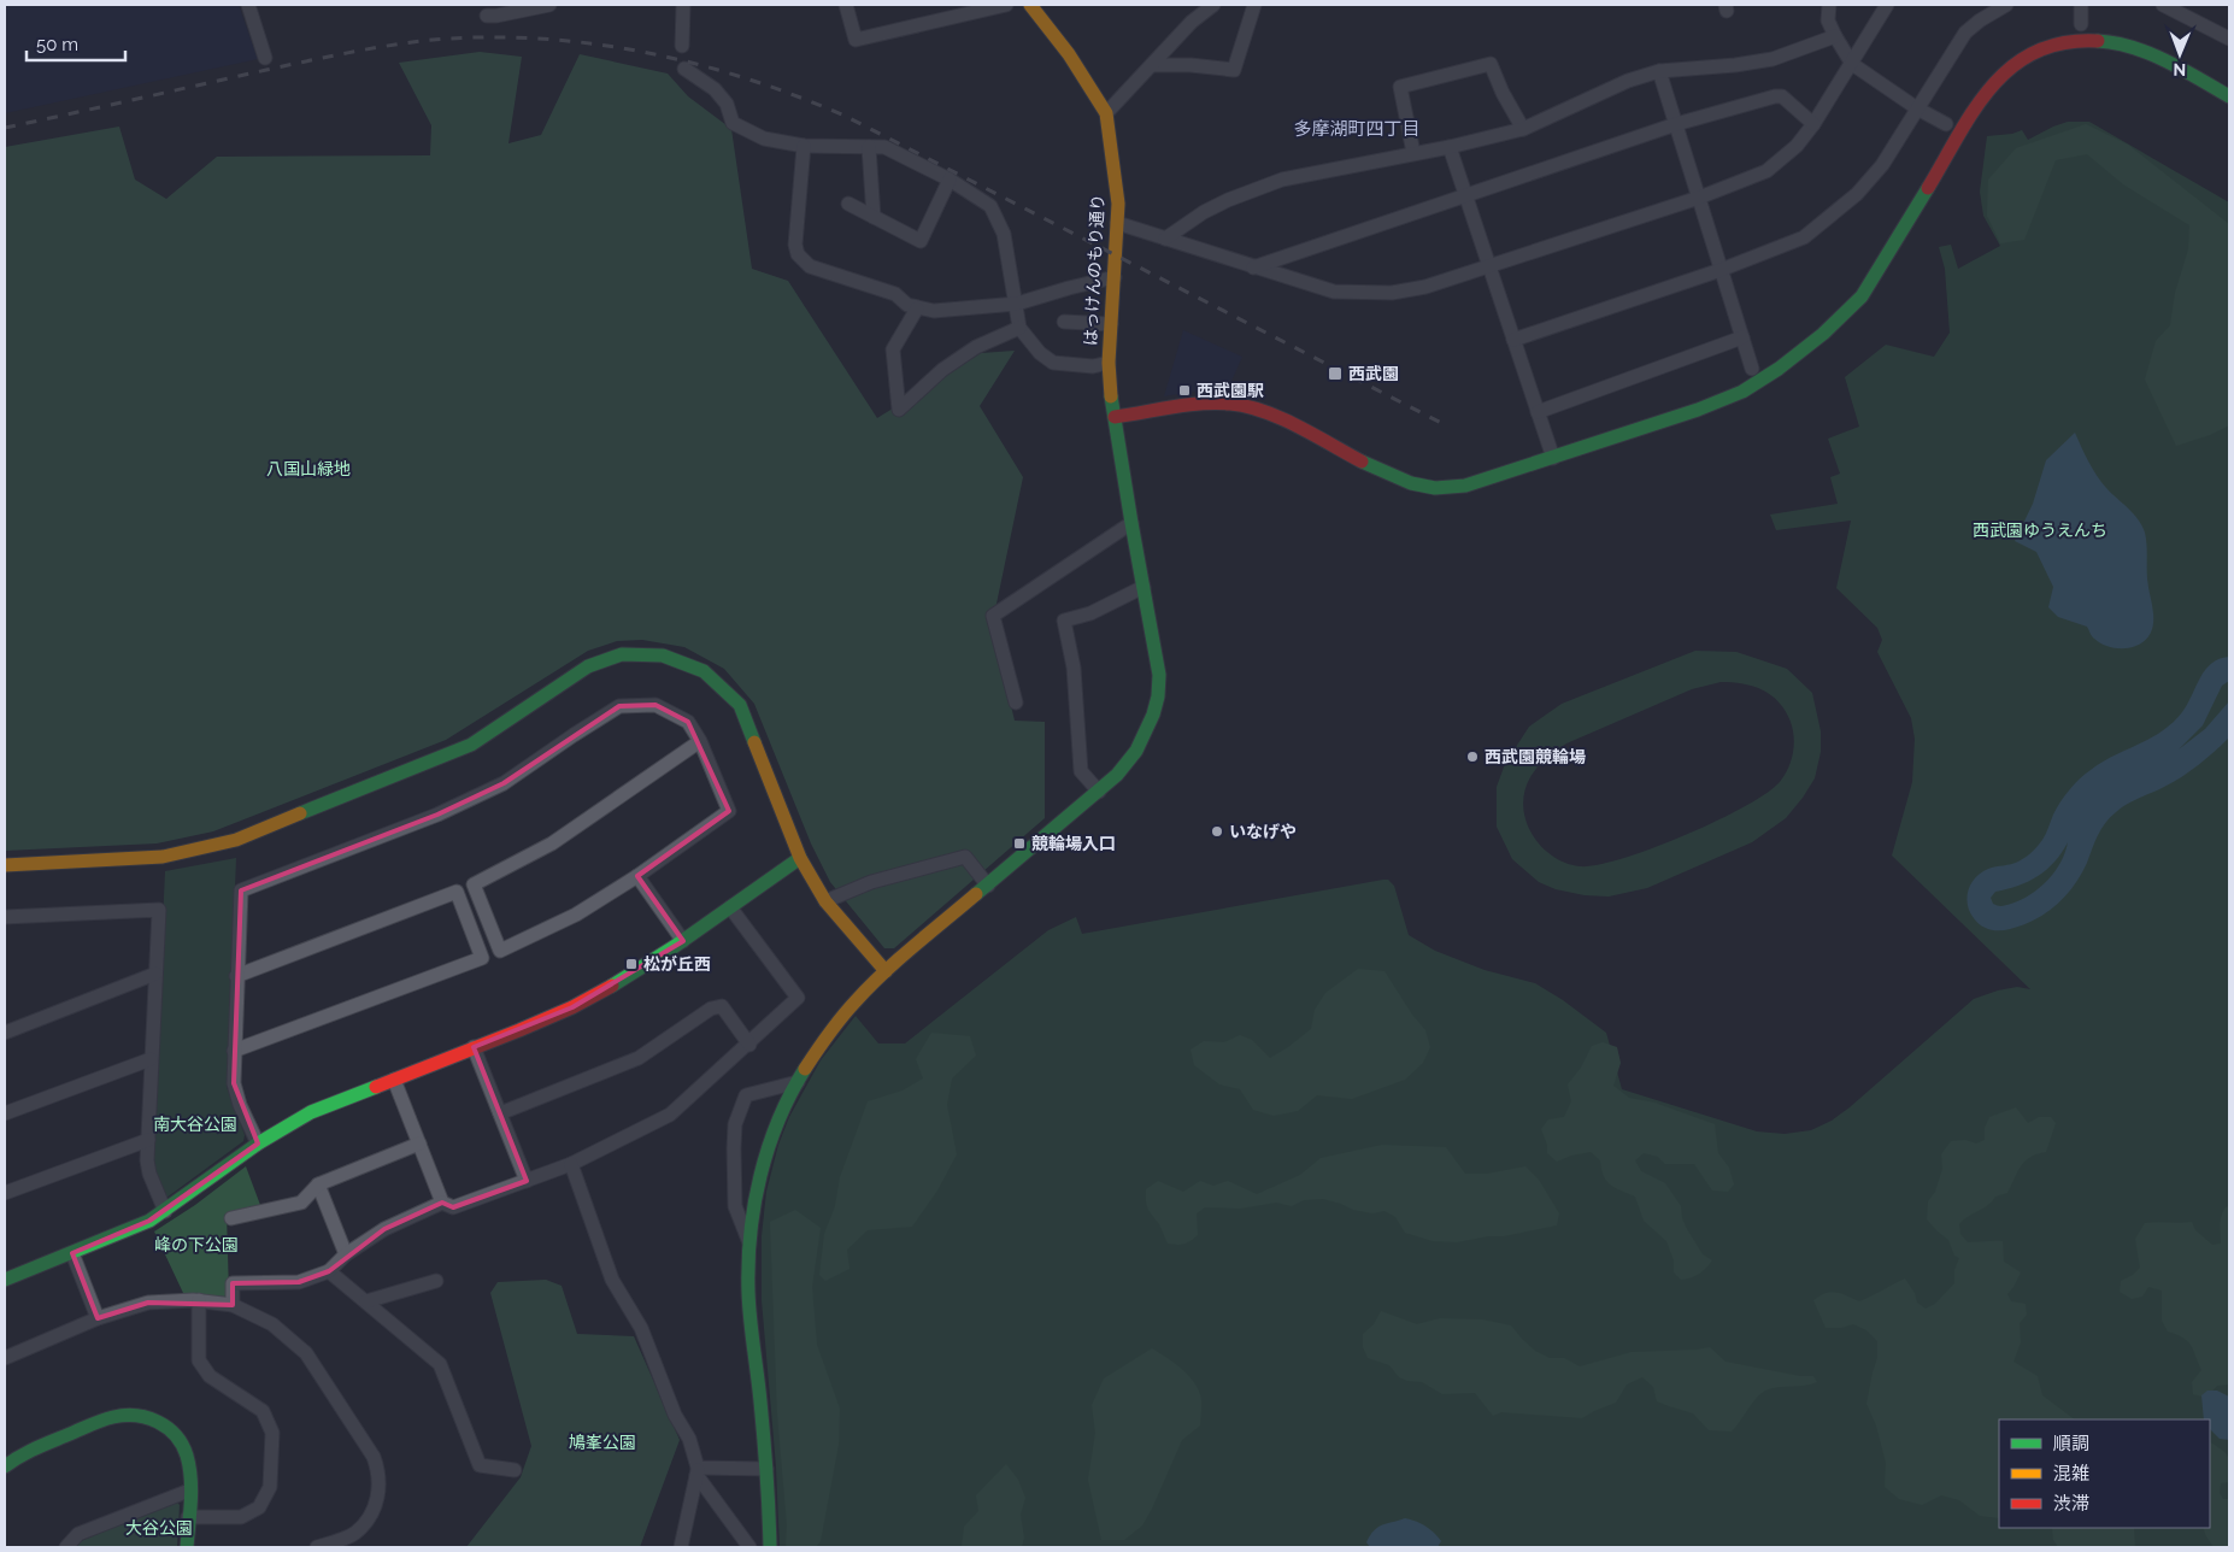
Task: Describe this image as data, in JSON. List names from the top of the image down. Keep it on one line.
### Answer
{"streets":{"street":["はっけんのもり通り"]},"districts":["多摩湖町四丁目"],"parks":["八国山緑地","西武園ゆうえんち","南大谷公園","峰の下公園","鳩峯公園","大谷公園"],"places":{"transit":["西武園","西武園駅","競輪場入口","松が丘西"],"other":["西武園競輪場","いなげや"]},"legend":["順調","混雑","渋滞"],"scale_bar":"50 m","north":"bottom"}
